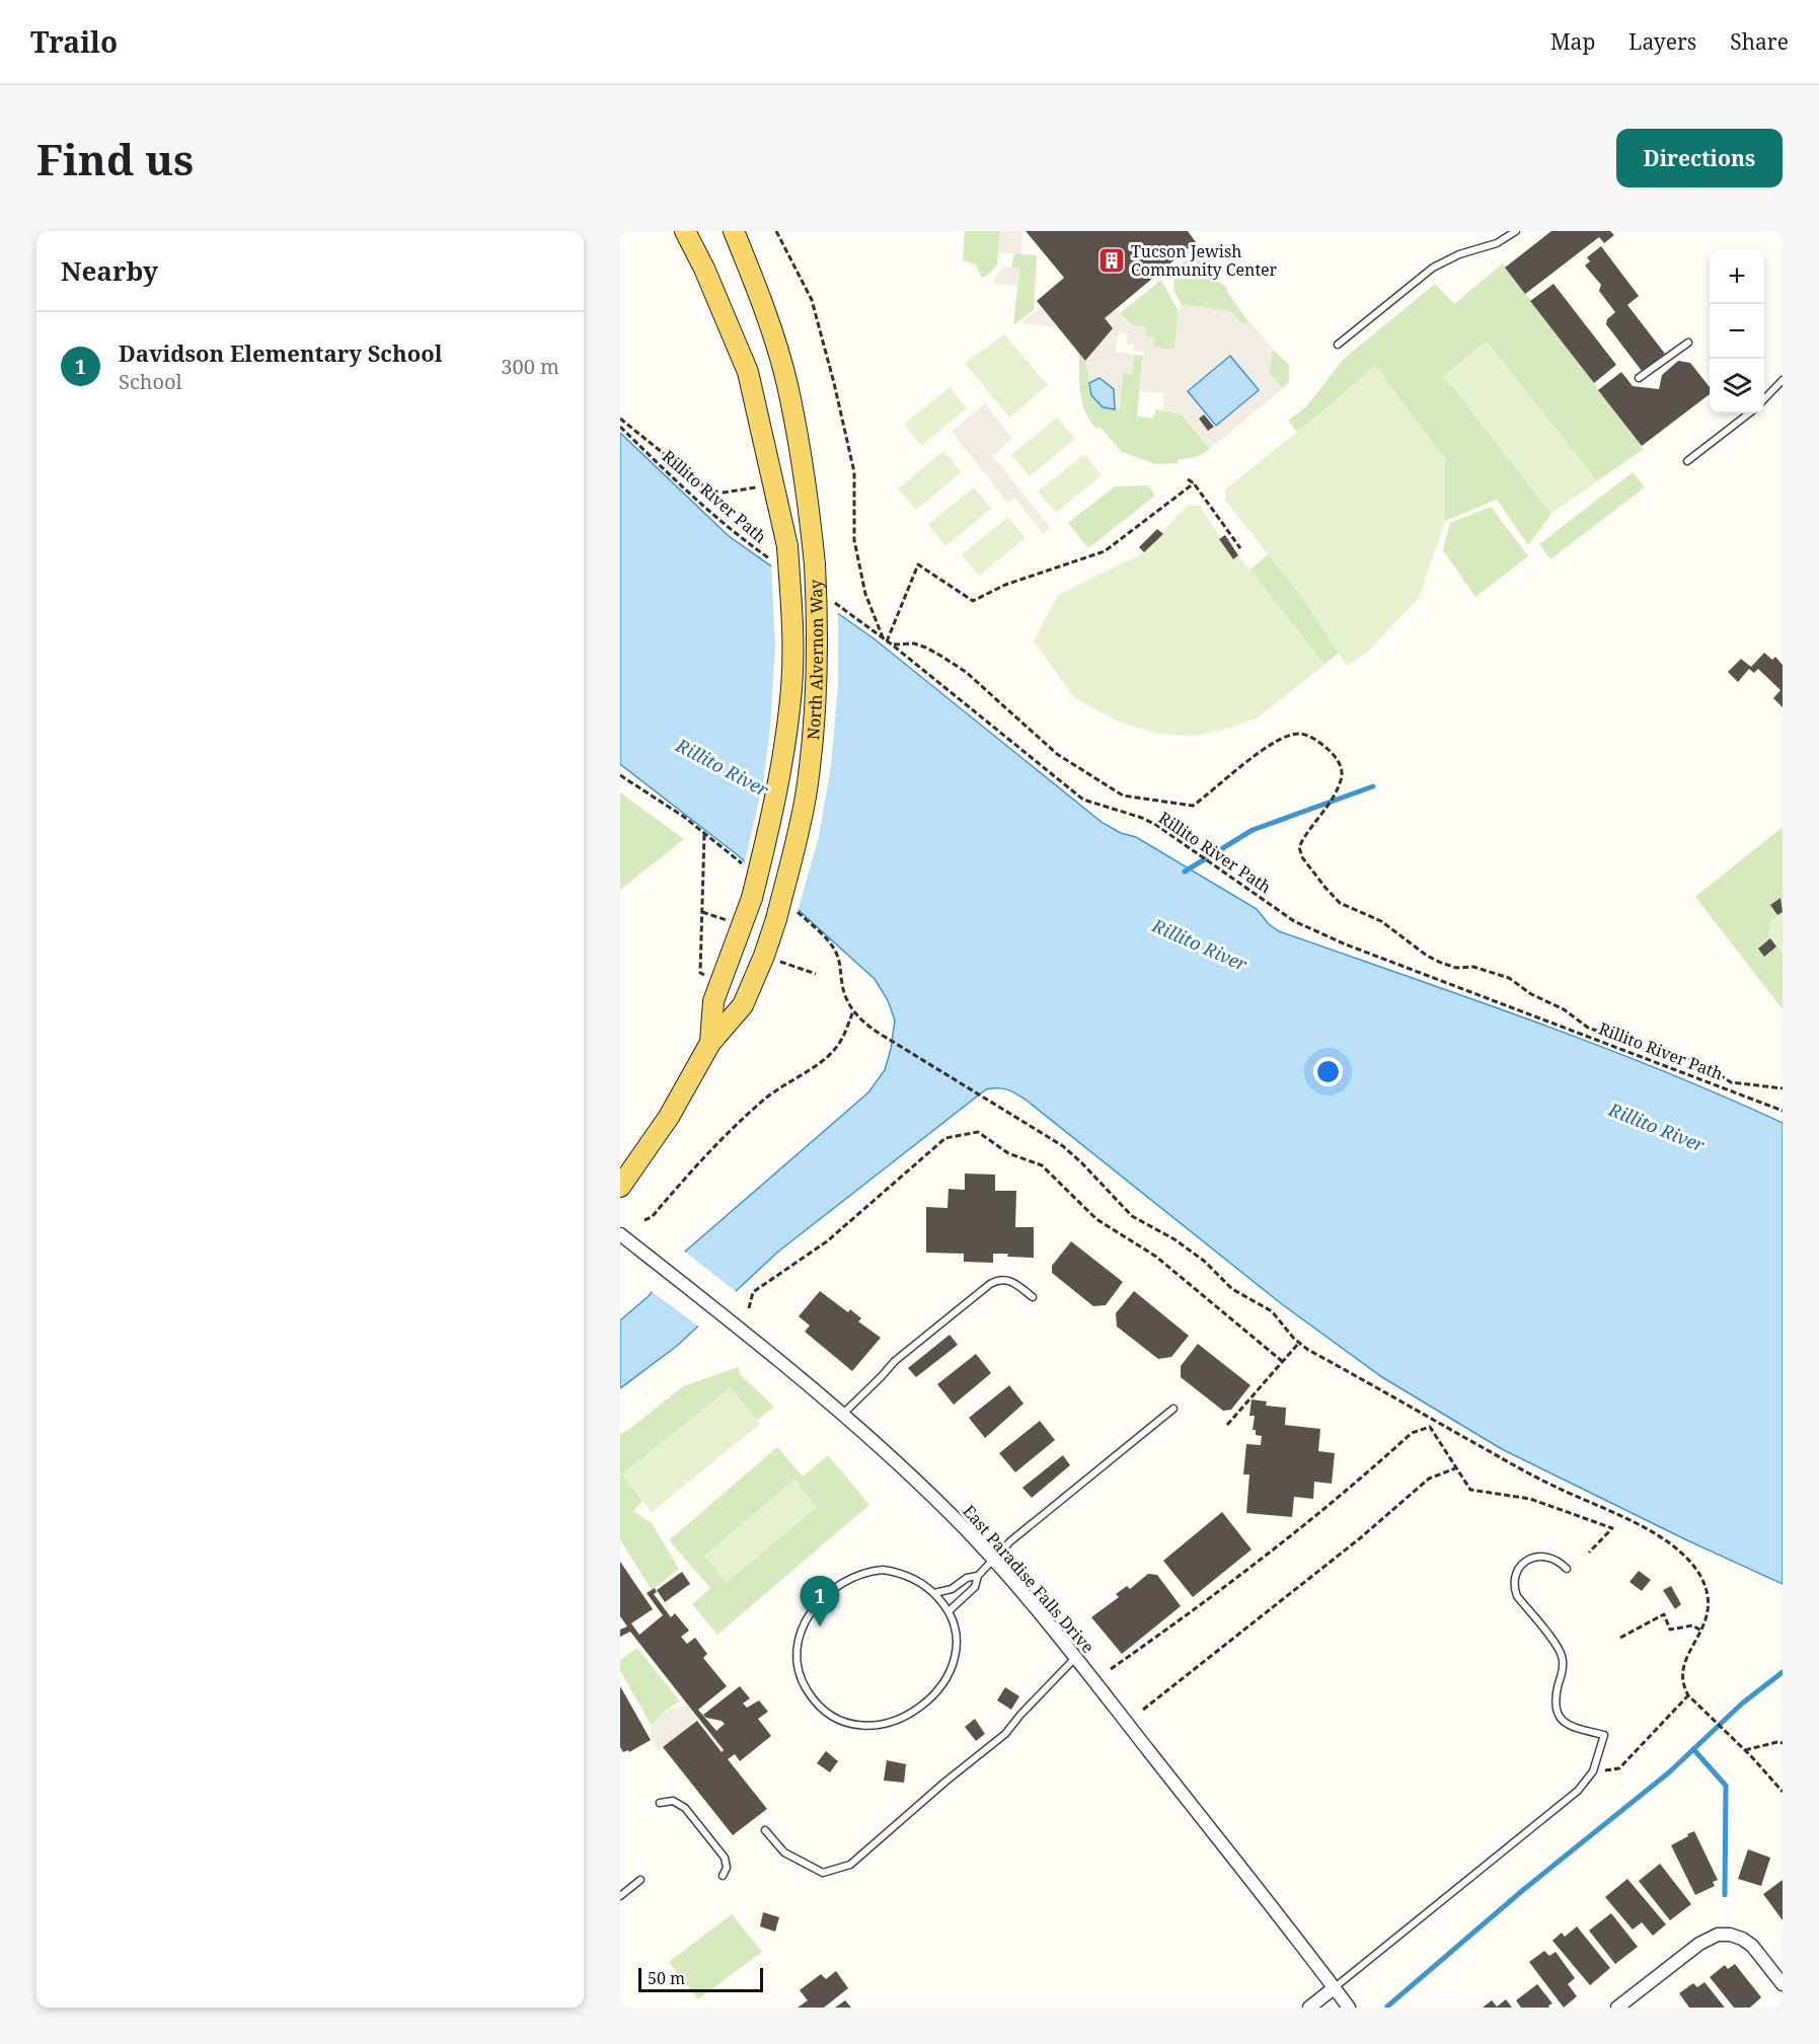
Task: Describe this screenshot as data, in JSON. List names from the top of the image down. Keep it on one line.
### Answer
{"streets":{"main road":["North Alvernon Way"],"street":["East Paradise Falls Drive"],"path":["Rillito River Path"]},"crossings":[["Rillito River Path","North Alvernon Way"]],"water":["Rillito River"],"places":{"building":["Tucson Jewish Community Center"]},"scale_bar":"50 m","page":{"header":"Trailo","nav":["Map","Layers","Share"],"buttons":"Directions","title":"Find us","heading":"Nearby","map_buttons":["+","−"],"list":[{"mark":"1","name":"Davidson Elementary School","note":"School","value":"300 m"}],"pins":"1","scale":"50 m"}}
